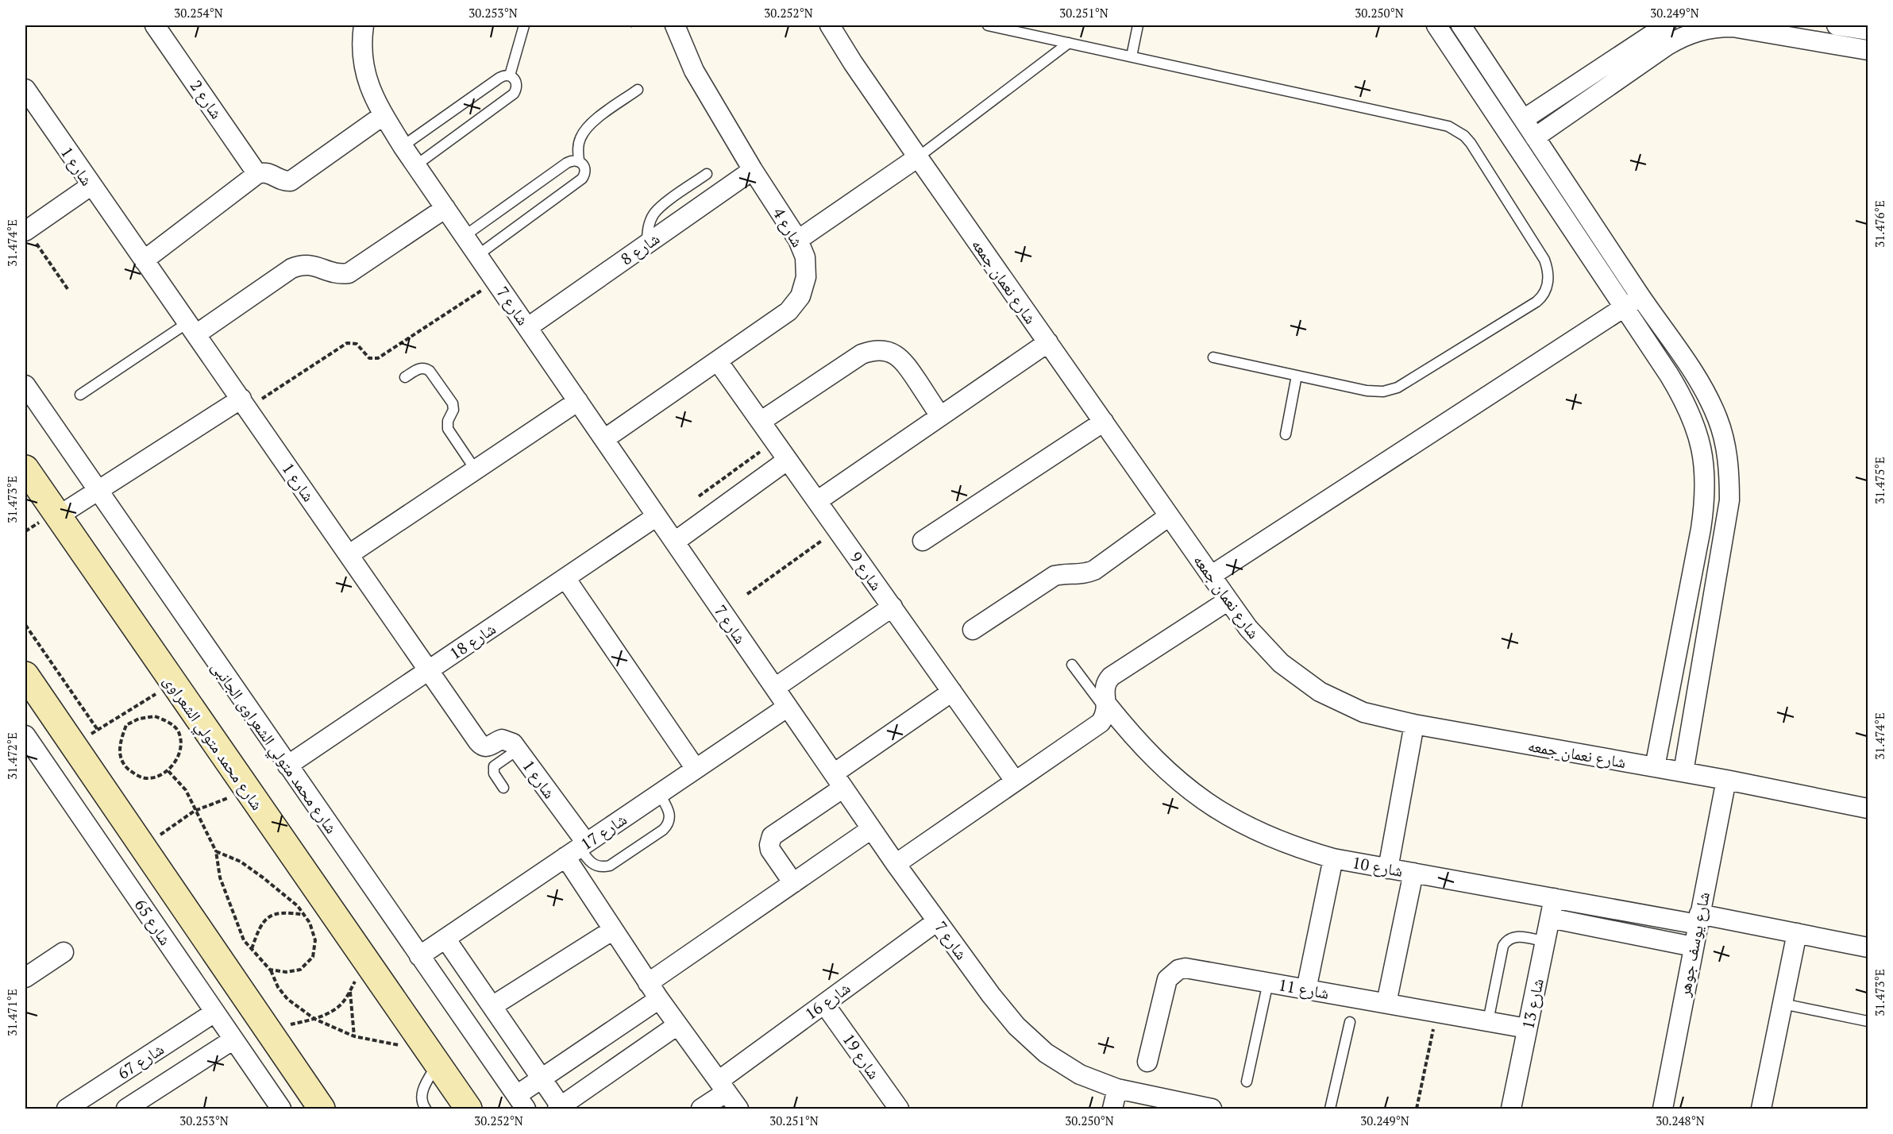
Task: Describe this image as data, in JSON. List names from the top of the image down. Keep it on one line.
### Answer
{"streets":{"street":["شارع 2","شارع 1","شارع 4","شارع 8","شارع نعمان جمعه","شارع 7","شارع 9","شارع 18","شارع محمد متولي الشعراوى","شارع محمد متولي الشعراوى الجانبى","شارع 17","شارع 10","شارع 65","شارع يوسف جوهر","شارع 11","شارع 16","شارع 13","شارع 19","شارع 67"]},"crossings":[["شارع 1","شارع 18"],["شارع 1","شارع 17"],["شارع 1","شارع 16"],["شارع 4","شارع 8"],["شارع 4","شارع 7"],["شارع 4","شارع 9"],["شارع 8","شارع 7"],["شارع نعمان جمعه","شارع يوسف جوهر"],["شارع 7","شارع 18"],["شارع 7","شارع 17"],["شارع 7","شارع 16"],["شارع 18","شارع محمد متولي الشعراوى الجانبى"],["شارع محمد متولي الشعراوى الجانبى","شارع 17"],["شارع 10","شارع يوسف جوهر"],["شارع 10","شارع 13"],["شارع 65","شارع 67"],["شارع 11","شارع 13"],["شارع 16","شارع 19"]],"coordinates":["30.254°N","30.253°N","30.252°N","30.251°N","30.250°N","30.249°N","31.476°E","31.474°E","31.475°E","31.473°E","31.472°E","31.471°E","30.248°N"]}
